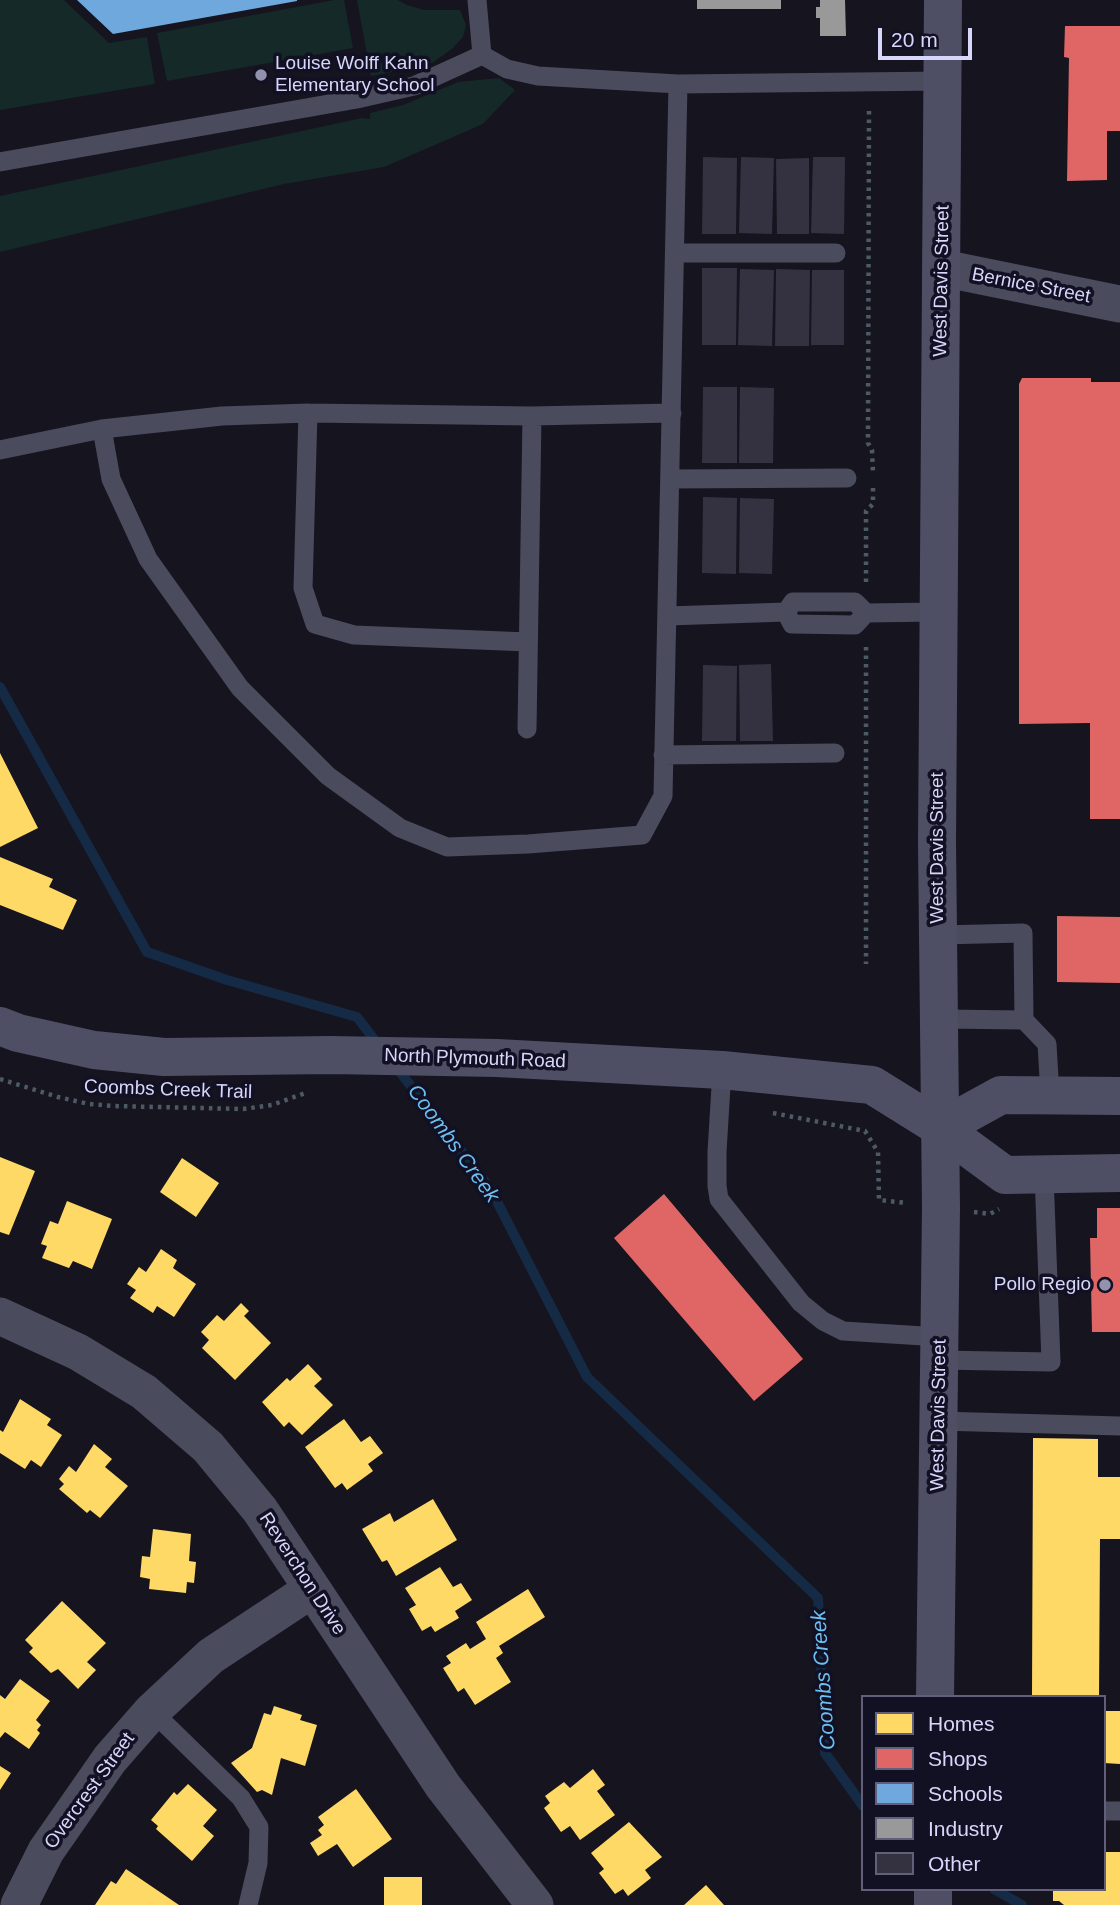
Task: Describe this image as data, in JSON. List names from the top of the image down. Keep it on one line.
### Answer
{"streets":{"main road":["West Davis Street","North Plymouth Road"],"street":["Bernice Street","Reverchon Drive","Overcrest Street"],"path":["Coombs Creek Trail"]},"crossings":[["West Davis Street","Bernice Street"],["West Davis Street","North Plymouth Road"],["Reverchon Drive","Overcrest Street"]],"water":["Coombs Creek"],"places":["Louise Wolff Kahn Elementary School","Pollo Regio"],"legend":["Homes","Shops","Schools","Industry","Other"],"scale_bar":"20 m"}
